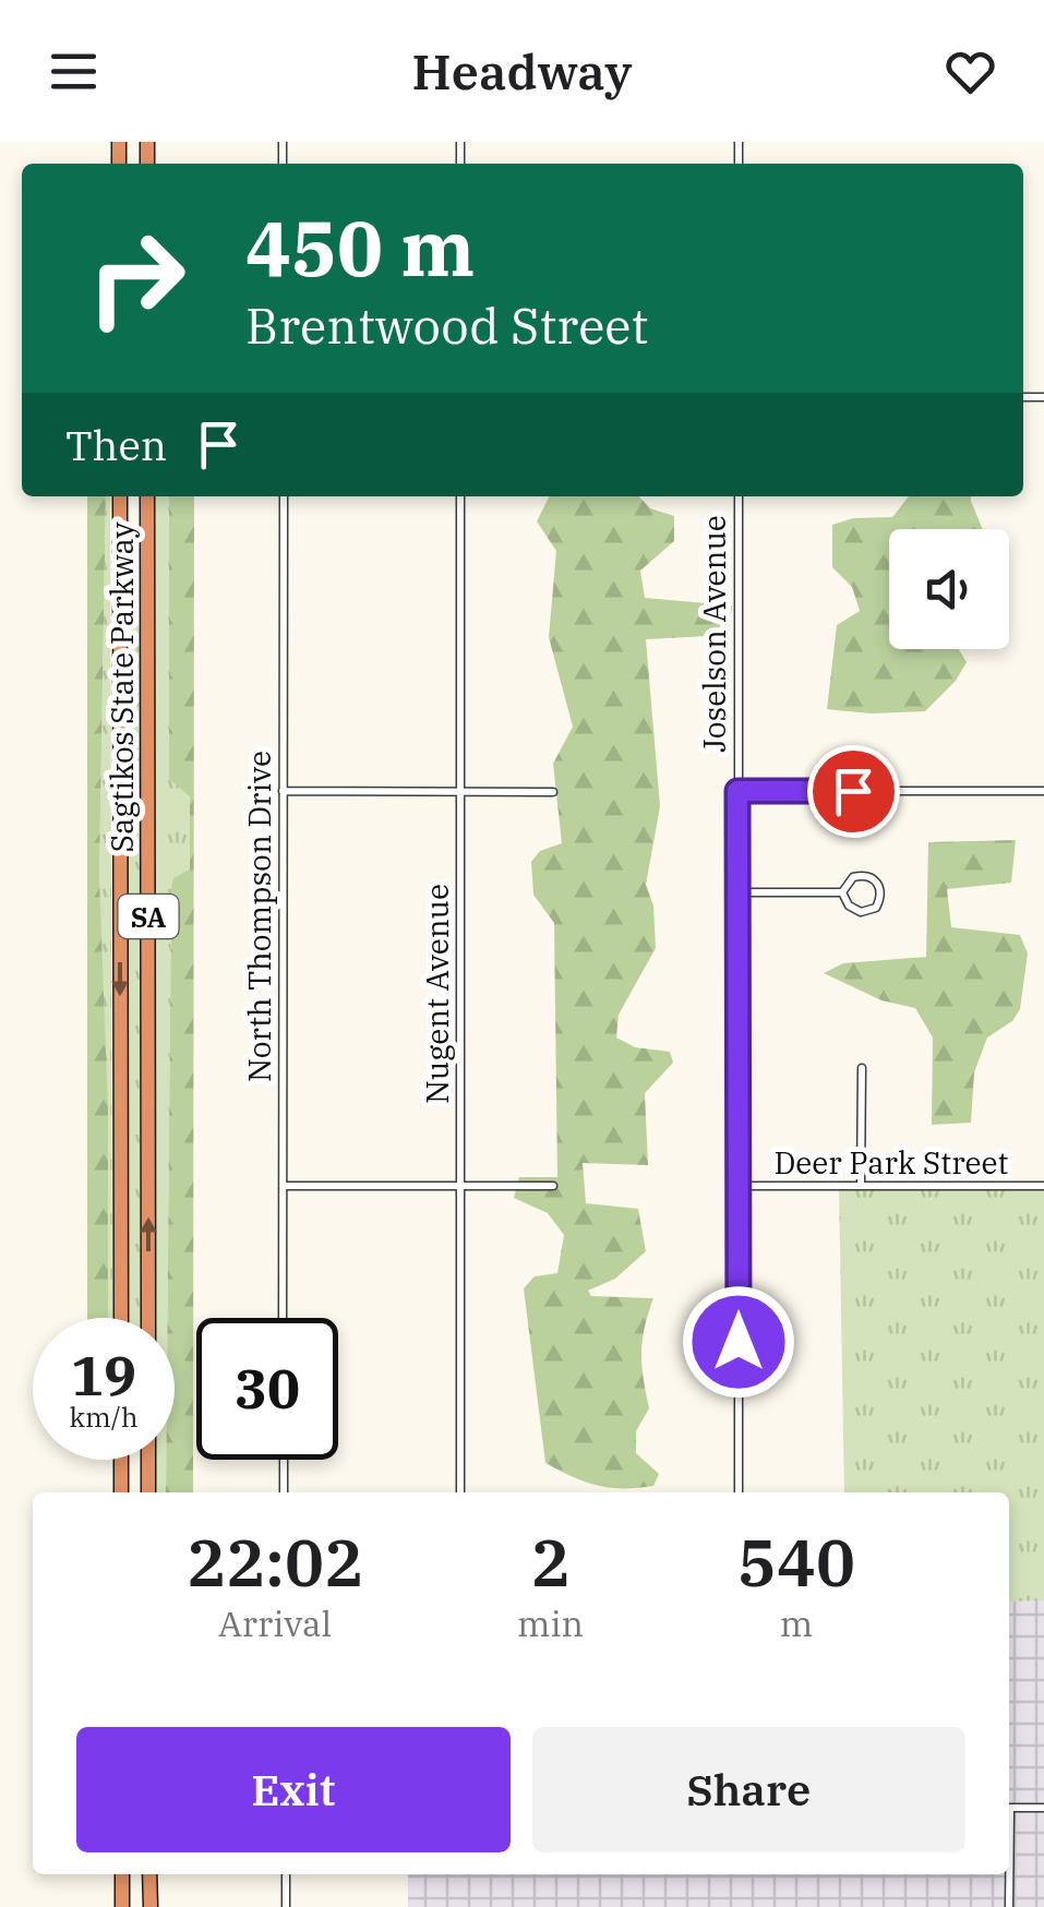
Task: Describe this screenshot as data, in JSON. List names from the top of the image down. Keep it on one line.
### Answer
{"streets":{"highway":["Sagtikos State Parkway","SA"],"street":["Joselson Avenue","North Thompson Drive","Nugent Avenue","Deer Park Street"]},"crossings":[["Joselson Avenue","Deer Park Street"]],"page":{"header":"Headway","turn":["450 m","Brentwood Street"],"then":"Then","speed":"19 km/h","limit":"30","eta":["22:02","Arrival","2","min","540","m"],"buttons":["Exit","Share"]}}
